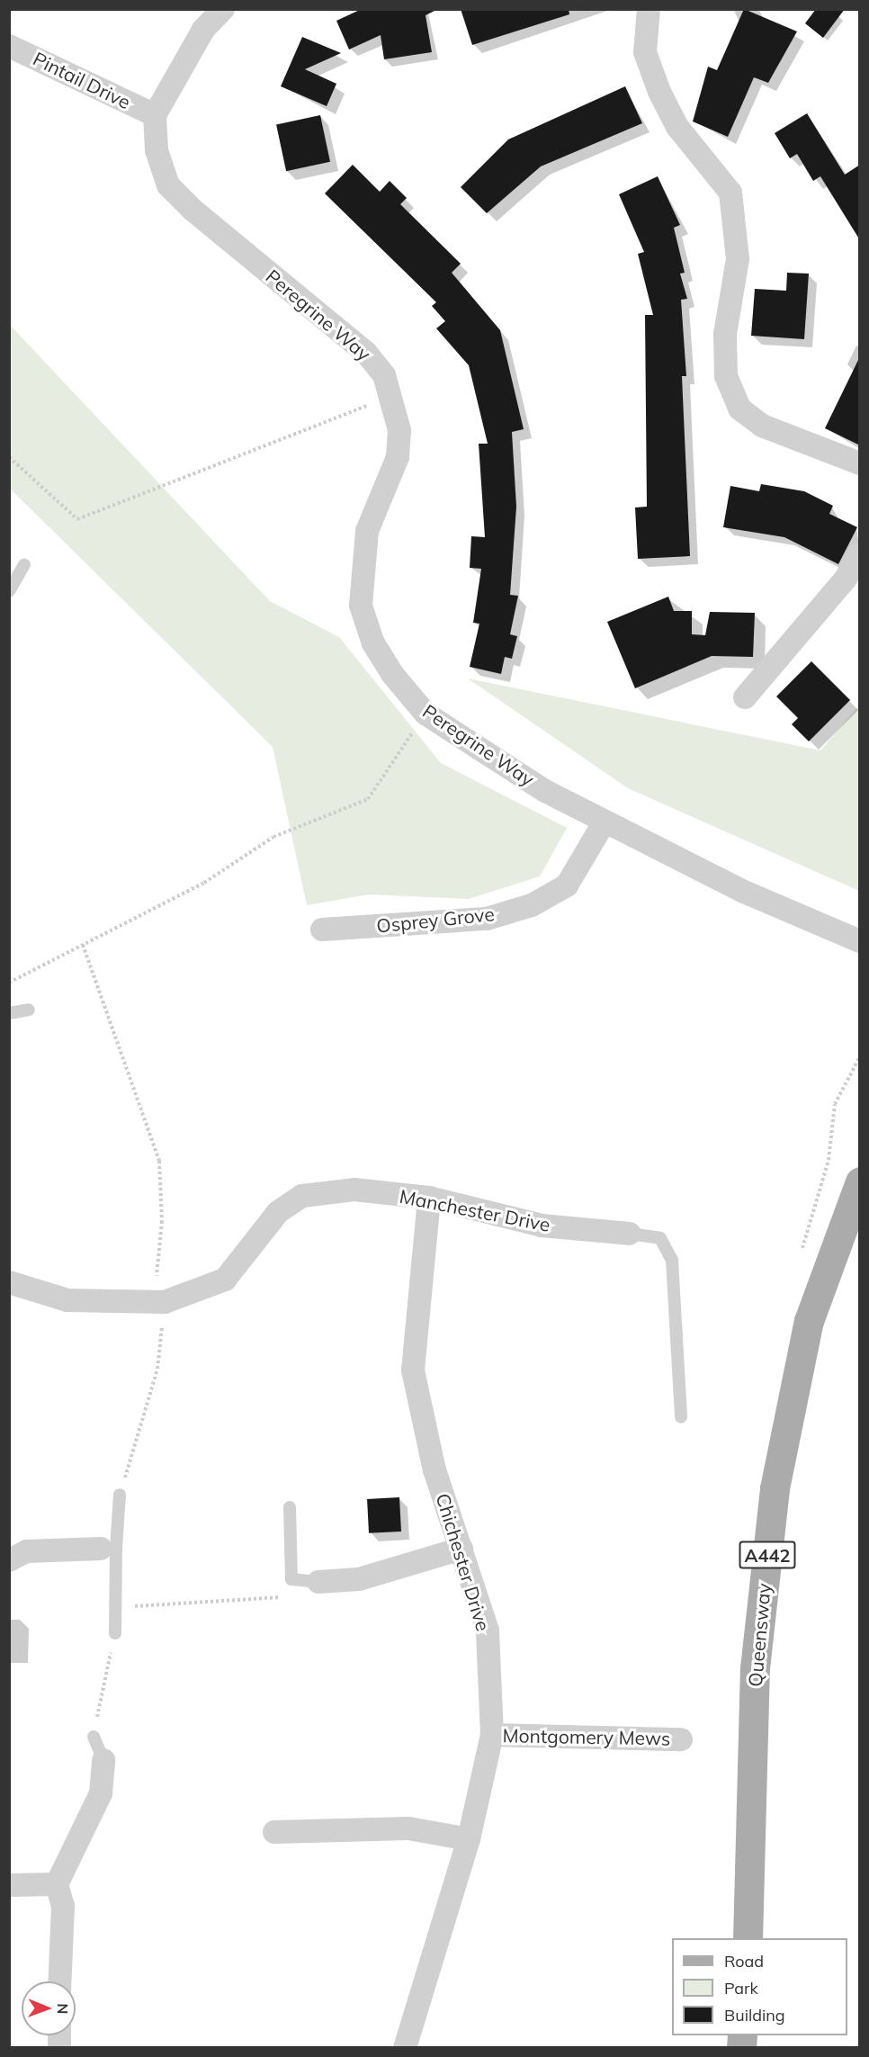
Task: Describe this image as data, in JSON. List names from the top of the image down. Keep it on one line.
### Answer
{"streets":{"main road":["A442","Queensway"],"street":["Pintail Drive","Peregrine Way","Osprey Grove","Manchester Drive","Chichester Drive","Montgomery Mews"]},"crossings":[["Pintail Drive","Peregrine Way"],["Peregrine Way","Osprey Grove"],["Manchester Drive","Chichester Drive"],["Chichester Drive","Montgomery Mews"]],"legend":["Road","Park","Building"],"north":"right"}
